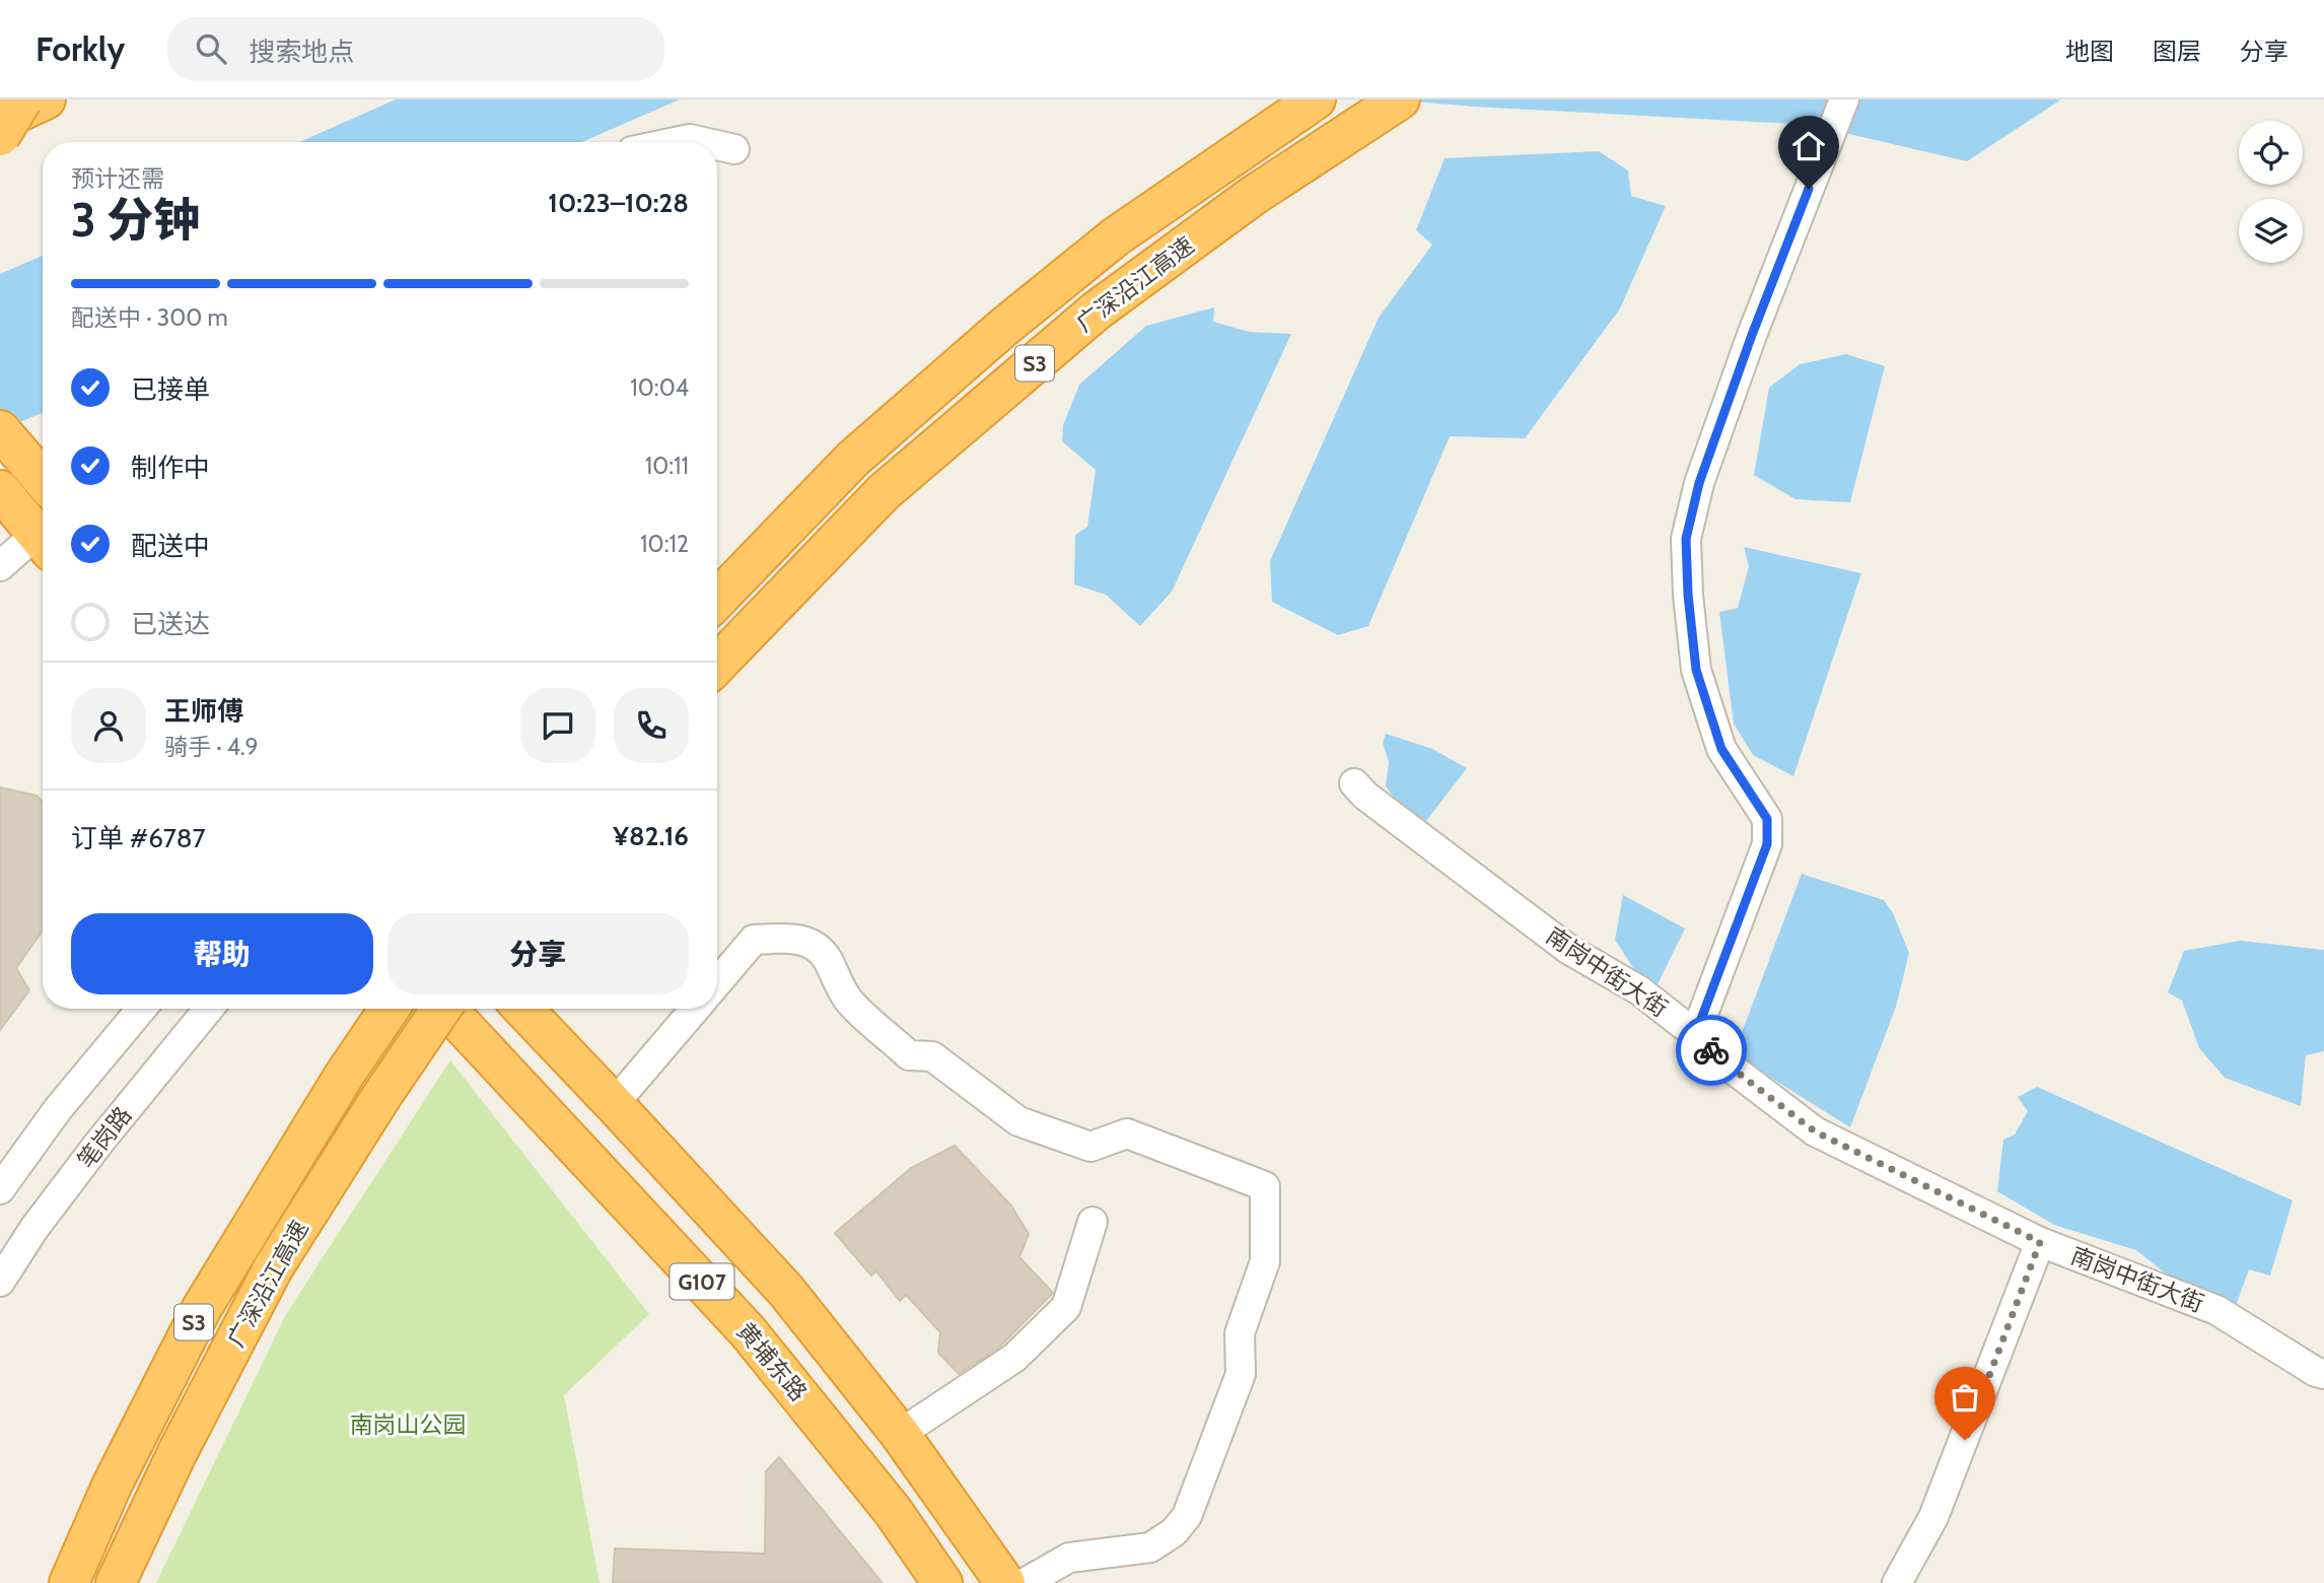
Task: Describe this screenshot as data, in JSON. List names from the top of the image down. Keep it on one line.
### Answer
{"streets":{"highway":["广深沿江高速","S3","G107","黄埔东路"],"street":["南岗中街大街","笔岗路"]},"parks":["南岗山公园"],"page":{"header":"Forkly","search":"搜索地点","nav":["地图","图层","分享"],"heading":["3 分钟","预计还需","10:23–10:28"],"panel":["王师傅","骑手 · 4.9","订单 #6787","¥82.16"],"bar":"配送中 · 300 m","list":[["已接单","10:04"],["制作中","10:11"],["配送中","10:12"],"已送达"],"buttons":["帮助","分享"]}}
